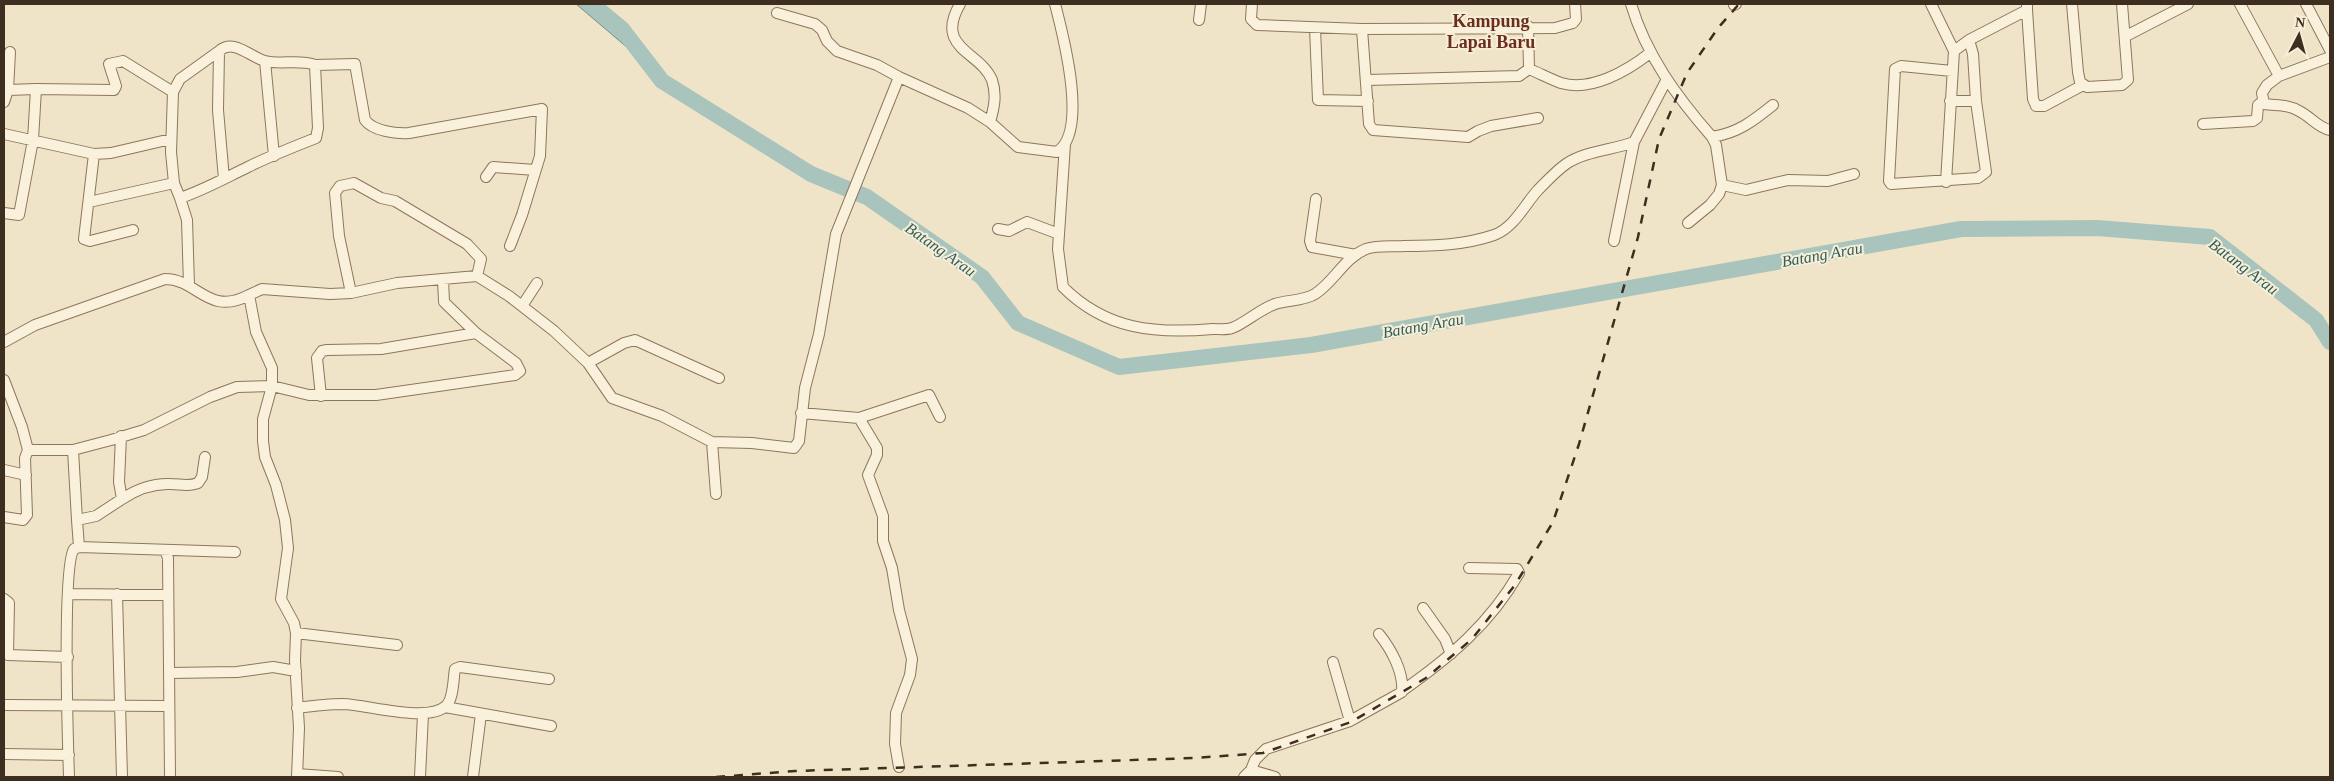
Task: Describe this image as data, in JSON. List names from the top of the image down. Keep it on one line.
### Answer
{"districts":["Kampung Lapai Baru"],"water":["Batang Arau"],"north":"top"}
